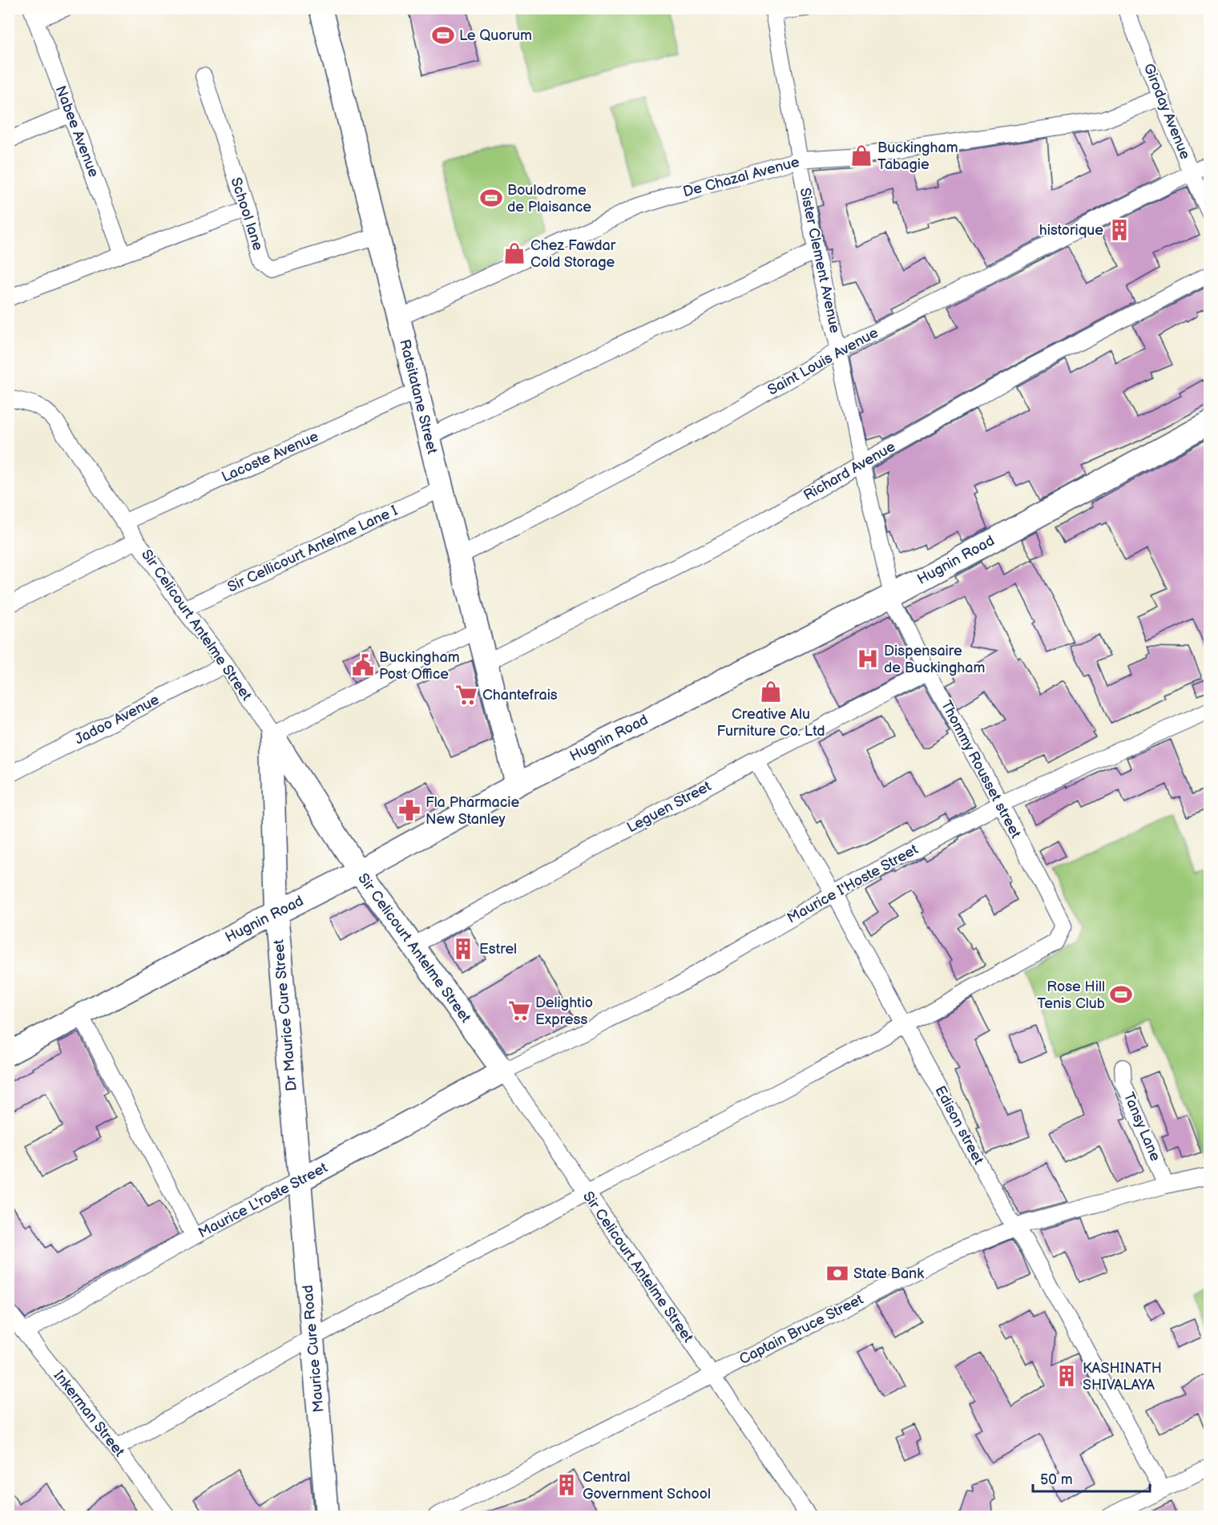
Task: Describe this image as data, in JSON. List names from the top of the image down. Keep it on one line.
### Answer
{"streets":{"main road":["Ratsitatane Street","Hugnin Road","Sir Celicourt Antelme Street","Dr Maurice Cure Street","Maurice L'roste Street","Maurice Cure Road"],"street":["Giroday Avenue","Nabee Avenue","De Chazal Avenue","School lane","Sister Clement Avenue","Saint Louis Avenue","Lacoste Avenue","Richard Avenue","Sir Cellicourt Antelme Lane I","Jadoo Avenue","Thommy Rousset street","Leguen Street","Maurice I'Hoste Street","Edison street","Tansy Lane","Captain Bruce Street","Inkerman Street"]},"crossings":[["Giroday Avenue","De Chazal Avenue"],["Giroday Avenue","Saint Louis Avenue"],["De Chazal Avenue","Sister Clement Avenue"],["De Chazal Avenue","Ratsitatane Street"],["School lane","Ratsitatane Street"],["Sister Clement Avenue","Saint Louis Avenue"],["Sister Clement Avenue","Richard Avenue"],["Sister Clement Avenue","Hugnin Road"],["Sister Clement Avenue","Thommy Rousset street"],["Saint Louis Avenue","Ratsitatane Street"],["Ratsitatane Street","Lacoste Avenue"],["Ratsitatane Street","Richard Avenue"],["Ratsitatane Street","Sir Cellicourt Antelme Lane I"],["Ratsitatane Street","Hugnin Road"],["Lacoste Avenue","Sir Celicourt Antelme Street"],["Sir Cellicourt Antelme Lane I","Sir Celicourt Antelme Street"],["Hugnin Road","Sir Celicourt Antelme Street"],["Hugnin Road","Thommy Rousset street"],["Hugnin Road","Dr Maurice Cure Street"],["Sir Celicourt Antelme Street","Jadoo Avenue"],["Sir Celicourt Antelme Street","Leguen Street"],["Sir Celicourt Antelme Street","Maurice I'Hoste Street"],["Sir Celicourt Antelme Street","Dr Maurice Cure Street"],["Sir Celicourt Antelme Street","Maurice L'roste Street"],["Sir Celicourt Antelme Street","Captain Bruce Street"],["Thommy Rousset street","Leguen Street"],["Thommy Rousset street","Maurice I'Hoste Street"],["Thommy Rousset street","Edison street"],["Leguen Street","Edison street"],["Maurice I'Hoste Street","Edison street"],["Maurice I'Hoste Street","Maurice L'roste Street"],["Dr Maurice Cure Street","Maurice L'roste Street"],["Dr Maurice Cure Street","Maurice Cure Road"],["Edison street","Captain Bruce Street"],["Tansy Lane","Captain Bruce Street"],["Maurice L'roste Street","Maurice Cure Road"],["Maurice L'roste Street","Inkerman Street"]],"places":{"sports":["Le Quorum","Boulodrome de Plaisance","Rose Hill Tenis Club"],"shop":["Buckingham Tabagie","Chez Fawdar Cold Storage","Creative Alu Furniture Co. Ltd"],"building":["historique","Estrel","KASHINATH SHIVALAYA","Central Government School"],"hospital":["Dispensaire de Buckingham"],"public building":["Buckingham Post Office"],"supermarket":["Chantefrais","Delightio Express"],"pharmacy":["Fla Pharmacie New Stanley"],"bank":["State Bank"]},"scale_bar":"50 m"}
